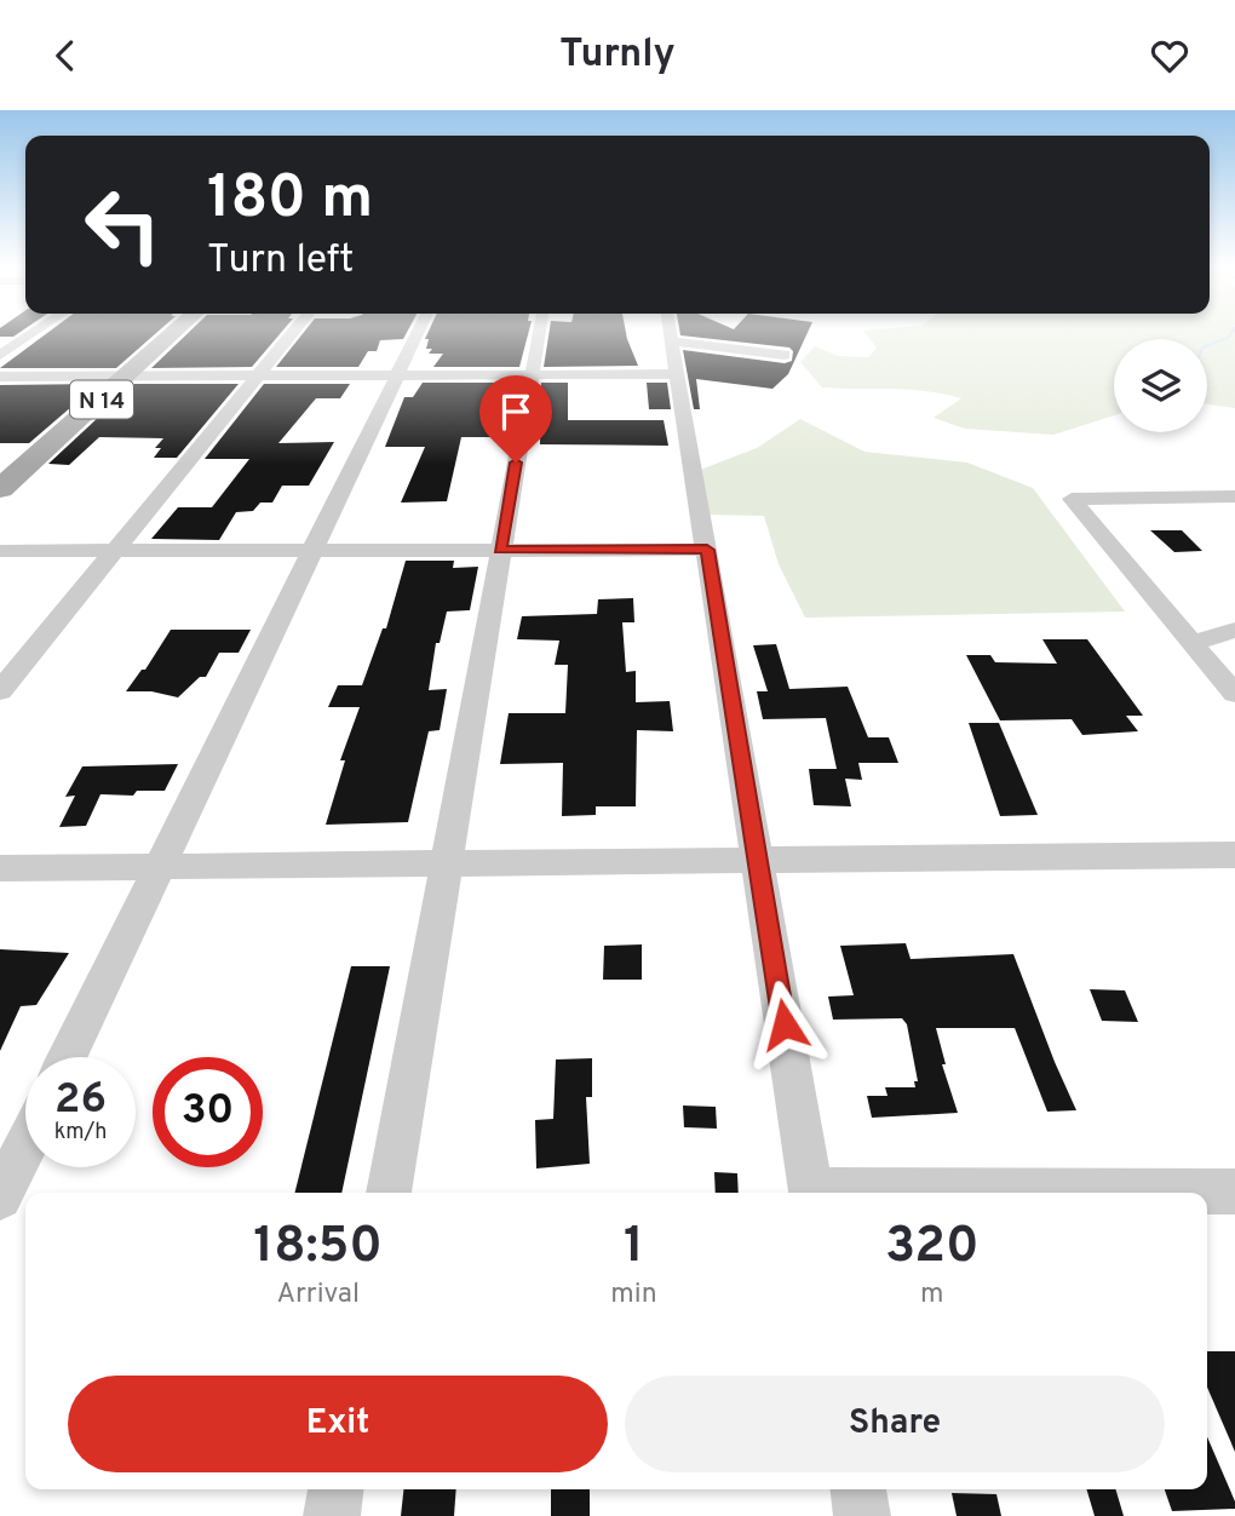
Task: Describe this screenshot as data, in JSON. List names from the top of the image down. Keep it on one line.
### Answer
{"streets":{"main road":["N 14"]},"page":{"header":"Turnly","turn":["180 m","Turn left"],"speed":"26 km/h","limit":"30","eta":["18:50","Arrival","1","min","320","m"],"buttons":["Exit","Share"]}}
